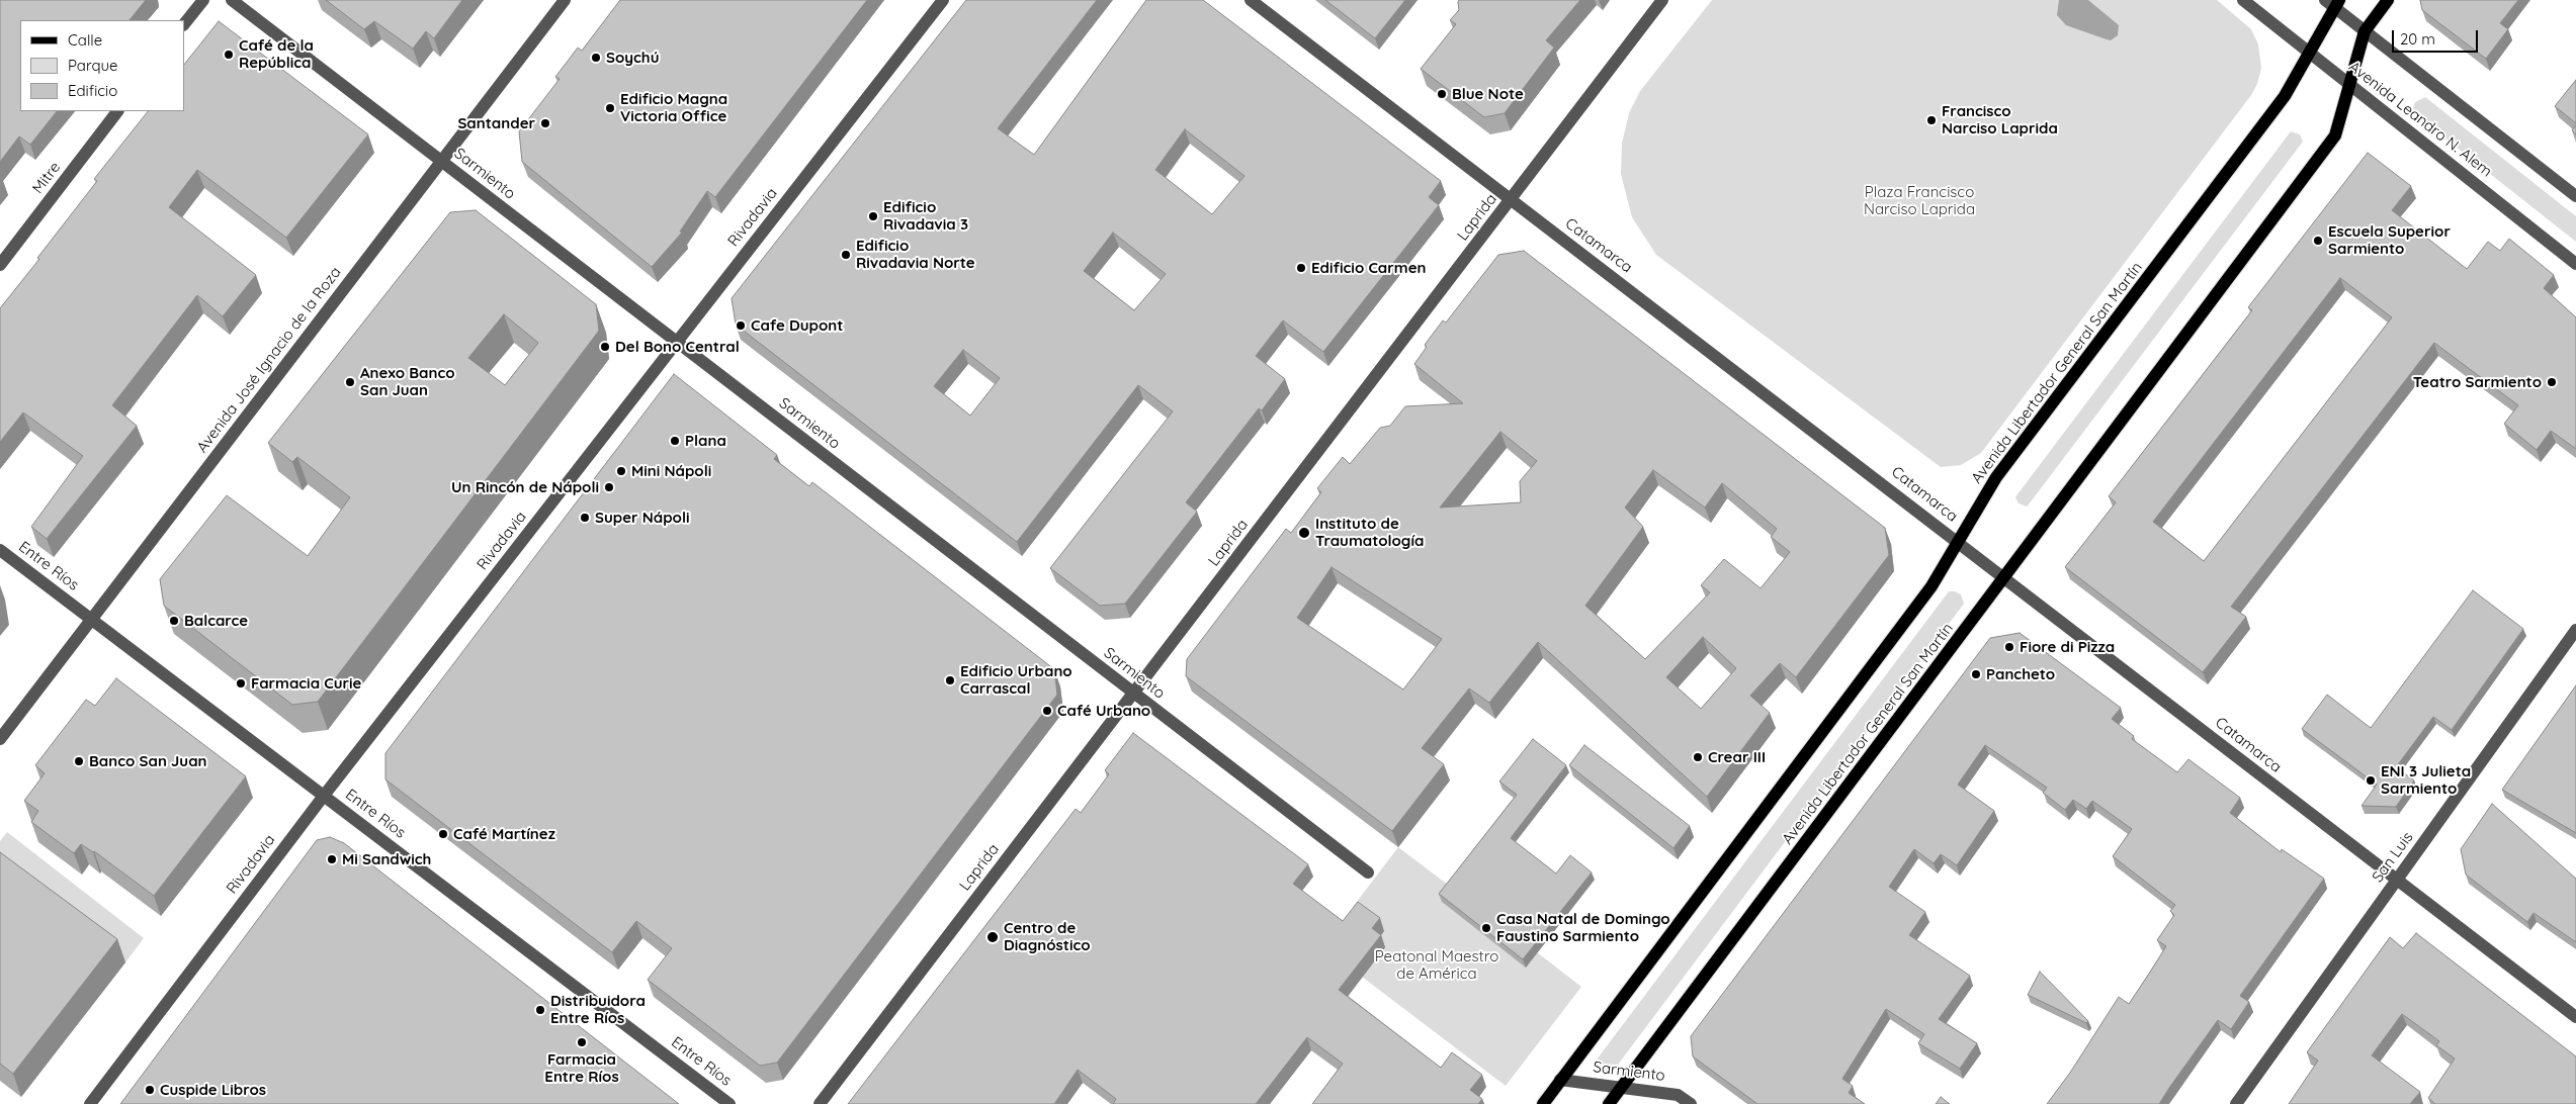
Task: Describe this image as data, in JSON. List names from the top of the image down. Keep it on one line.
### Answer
{"streets":{"main road":["Avenida Libertador General San Martín"],"street":["Avenida Leandro N. Alem","Sarmiento","Mitre","Rivadavia","Laprida","Catamarca","Avenida José Ignacio de la Roza","Entre Ríos","San Luis"]},"crossings":[["Avenida Leandro N. Alem","Avenida Libertador General San Martín"],["Sarmiento","Rivadavia"],["Sarmiento","Laprida"],["Sarmiento","Avenida José Ignacio de la Roza"],["Sarmiento","Avenida Libertador General San Martín"],["Rivadavia","Entre Ríos"],["Laprida","Catamarca"],["Catamarca","Avenida Libertador General San Martín"],["Catamarca","San Luis"],["Avenida José Ignacio de la Roza","Entre Ríos"]],"parks":["Plaza Francisco Narciso Laprida","Peatonal Maestro de América"],"places":["Café de la República","Soychú","Blue Note","Edificio Magna Victoria Office","Francisco Narciso Laprida","Santander","Edificio Rivadavia 3","Escuela Superior Sarmiento","Edificio Rivadavia Norte","Edificio Carmen","Cafe Dupont","Del Bono Central","Anexo Banco San Juan","Teatro Sarmiento","Plana","Mini Nápoli","Un Rincón de Nápoli","Super Nápoli","Instituto de Traumatología","Balcarce","Fiore di Pizza","Pancheto","Edificio Urbano Carrascal","Farmacia Curie","Café Urbano","Crear III","Banco San Juan","ENI 3 Julieta Sarmiento","Café Martínez","Mi Sandwich","Casa Natal de Domingo Faustino Sarmiento","Centro de Diagnóstico","Distribuidora Entre Ríos","Farmacia Entre Ríos","Cuspide Libros"],"legend":["Calle","Parque","Edificio"],"scale_bar":"20 m"}
